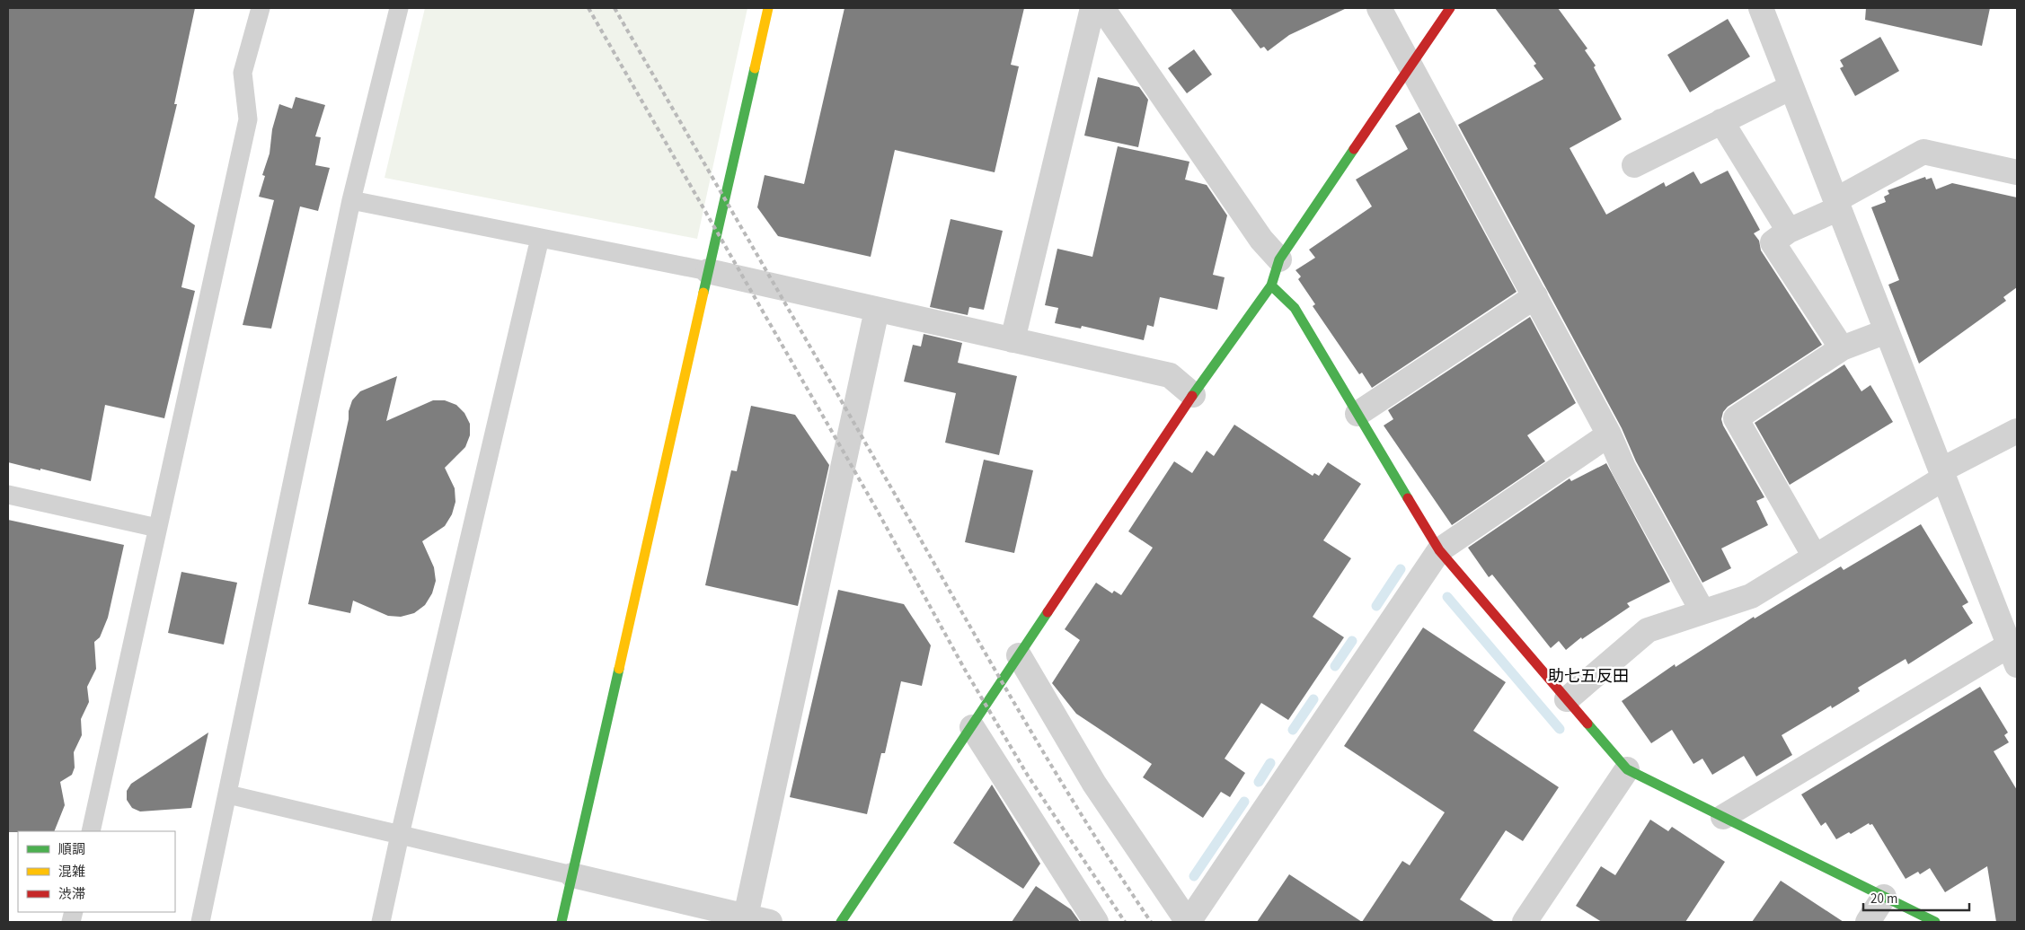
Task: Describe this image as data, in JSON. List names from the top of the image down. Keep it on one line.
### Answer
{"districts":["助七五反田"],"legend":["順調","混雑","渋滞"],"scale_bar":"20 m"}
